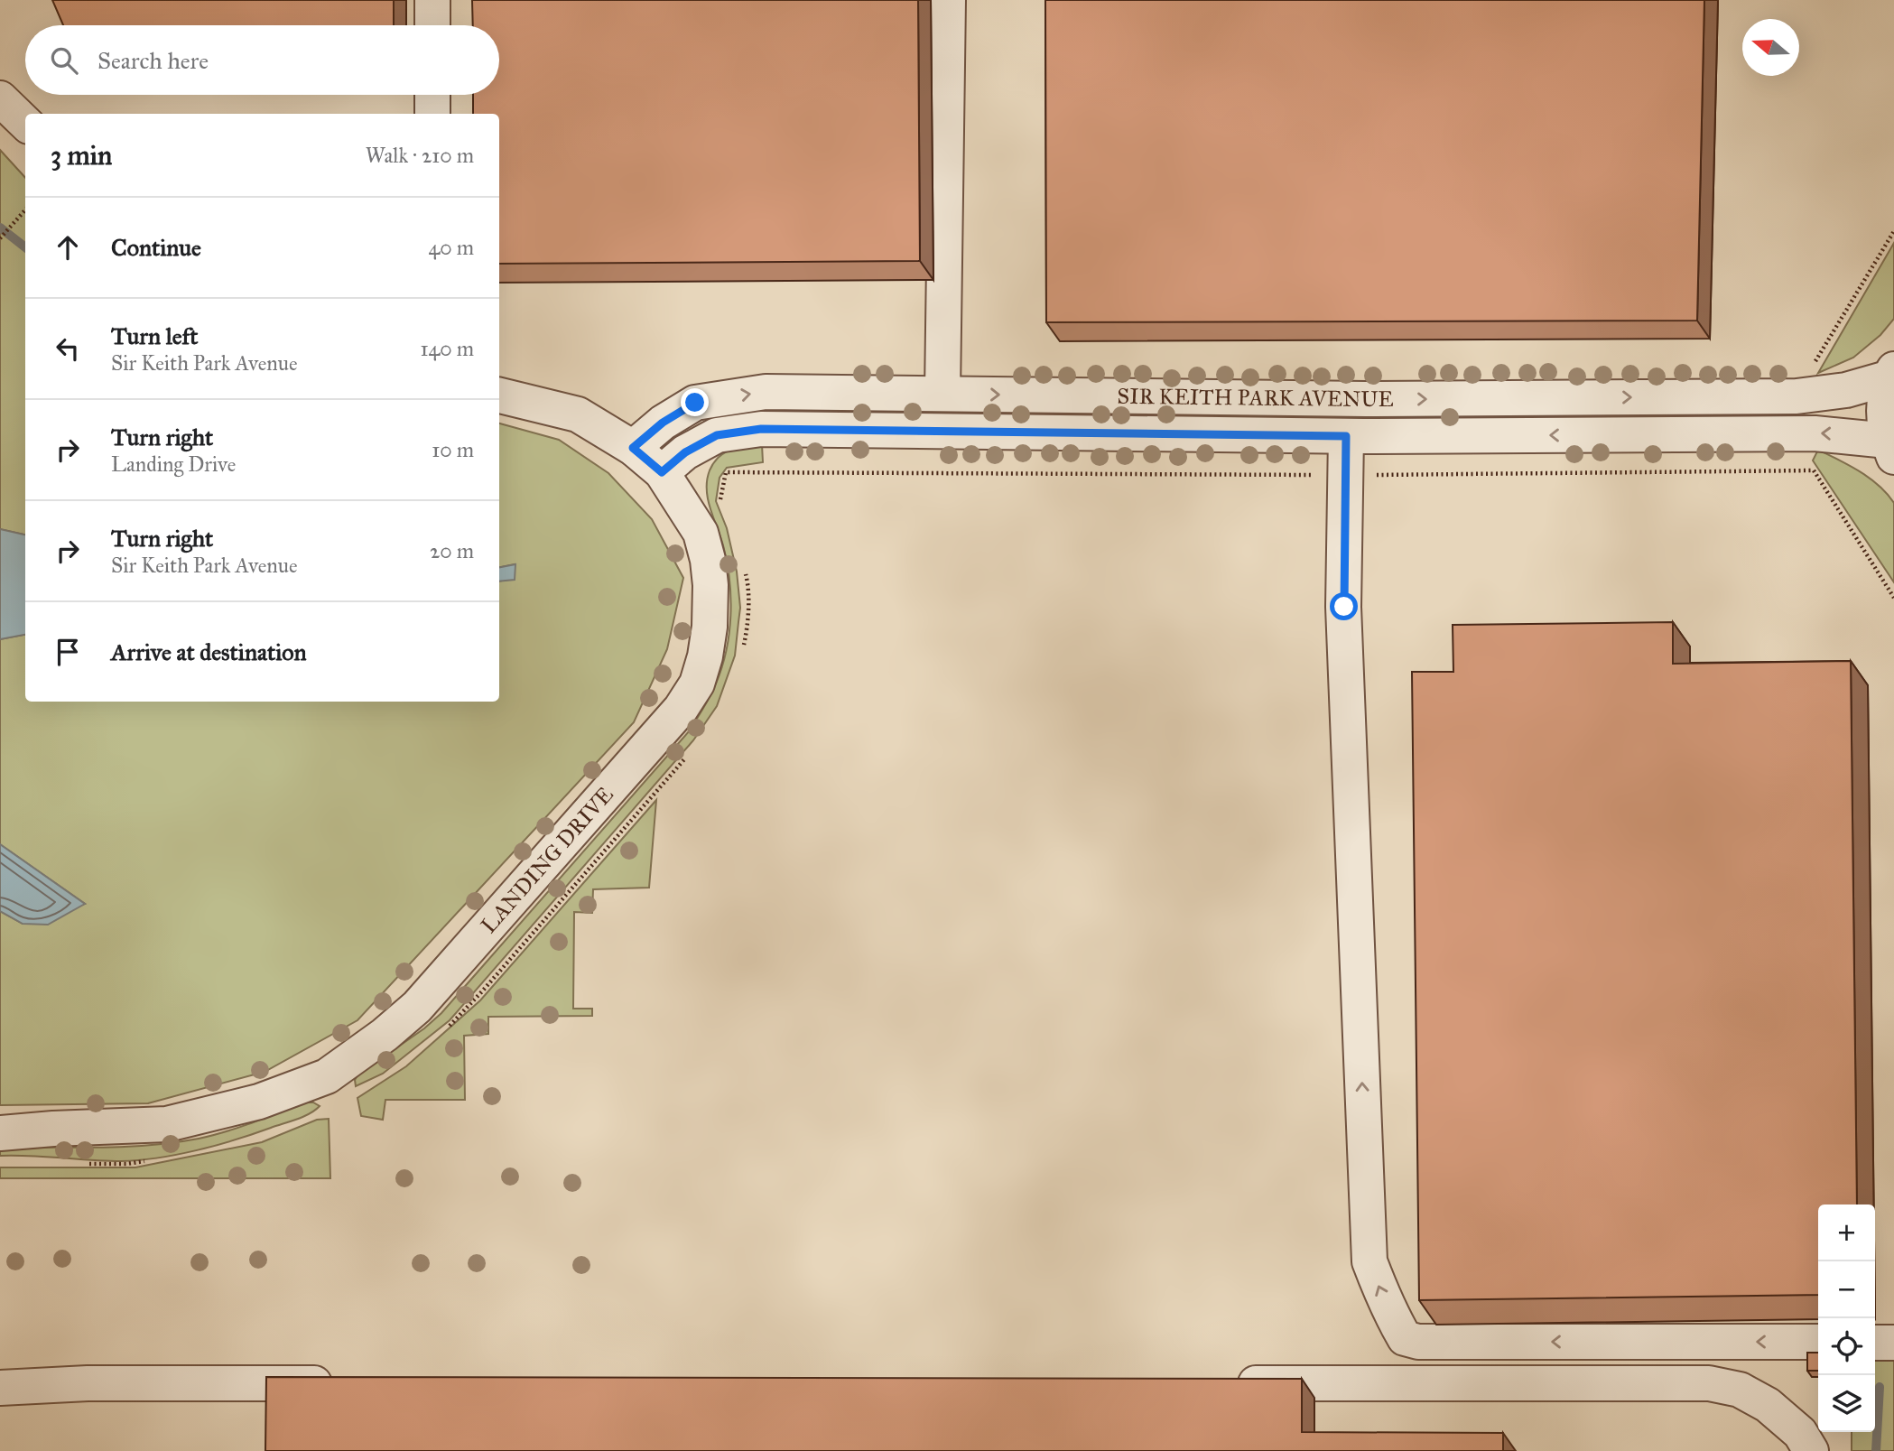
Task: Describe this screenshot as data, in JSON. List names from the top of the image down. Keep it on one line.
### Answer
{"streets":{"street":["SIR KEITH PARK AVENUE","LANDING DRIVE"]},"crossings":[["SIR KEITH PARK AVENUE","LANDING DRIVE"]],"north":"left","page":{"search":"Search here","heading":["3 min","Walk · 210 m"],"list":[["Continue","40 m"],["Turn left","Sir Keith Park Avenue","140 m"],["Turn right","Landing Drive","10 m"],["Turn right","Sir Keith Park Avenue","20 m"],"Arrive at destination"],"map_buttons":["+","−"]}}
